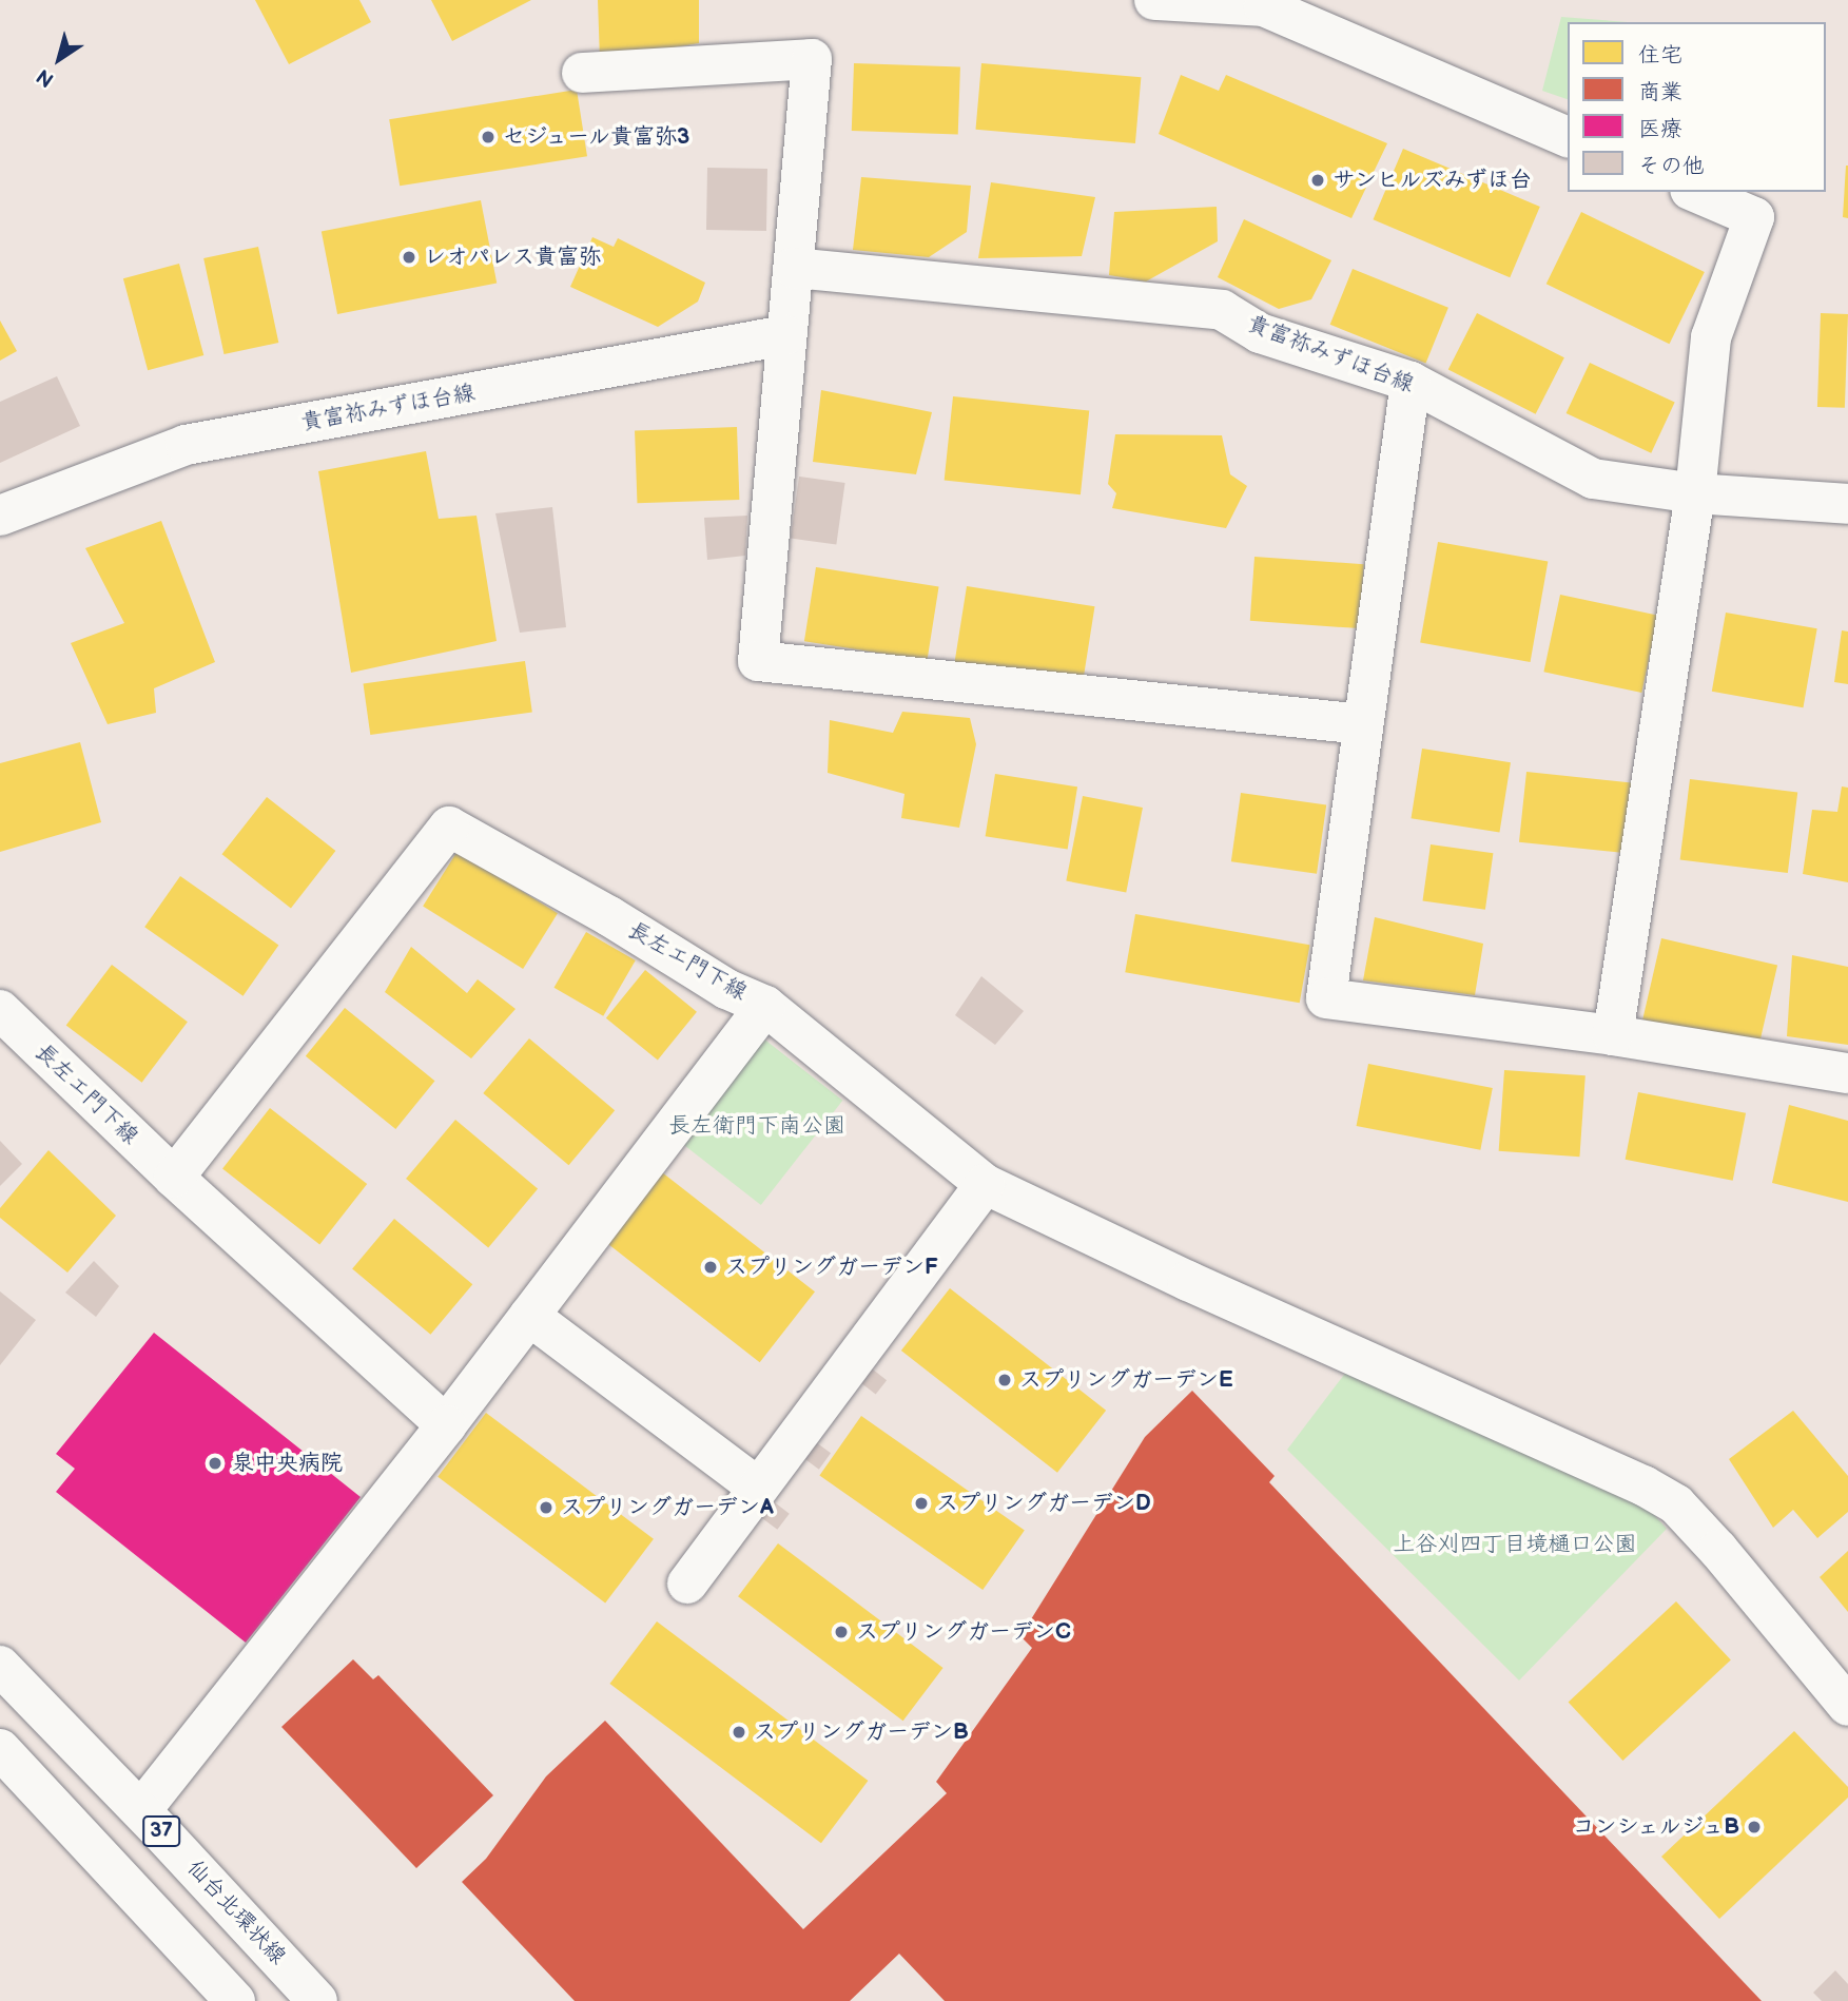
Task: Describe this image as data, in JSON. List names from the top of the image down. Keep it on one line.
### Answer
{"streets":{"street":["貴富祢みずほ台線","長左エ門下線","37","仙台北環状線"]},"parks":["長左衛門下南公園","上谷刈四丁目境樋口公園"],"places":["セジュール貴富弥3","サンヒルズみずほ台","レオパレス貴富弥","スプリングガーデンF","スプリングガーデンE","泉中央病院","スプリングガーデンD","スプリングガーデンA","スプリングガーデンC","スプリングガーデンB","コンシェルジュB"],"legend":["住宅","商業","医療","その他"],"north":"bottom left"}
